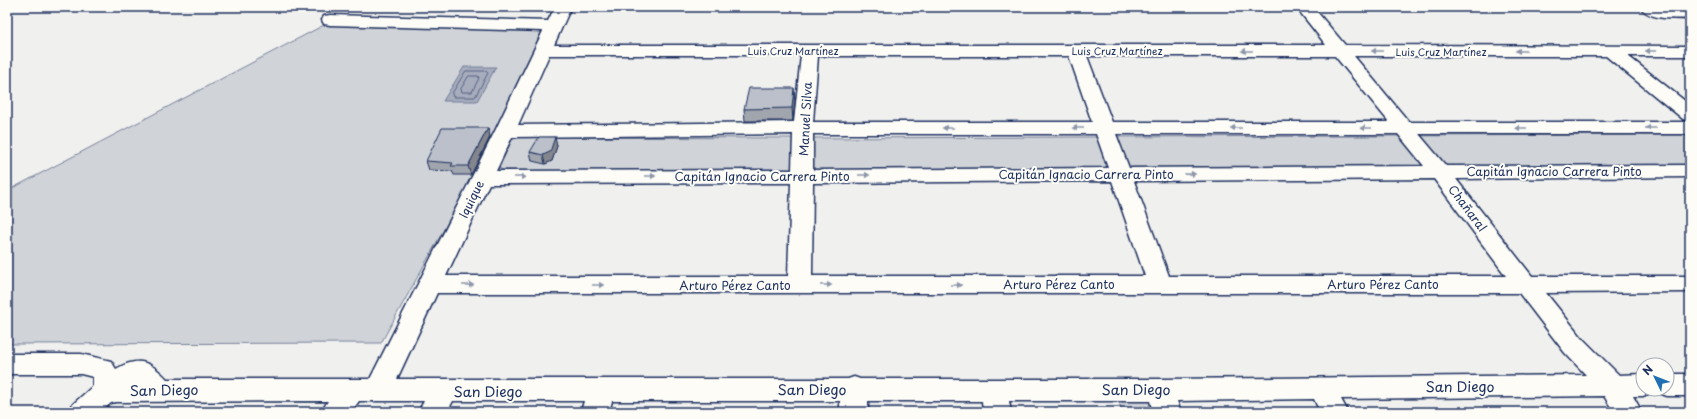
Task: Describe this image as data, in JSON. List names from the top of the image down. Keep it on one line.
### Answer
{"streets":{"street":["Luis Cruz Martínez","Manuel Silva","Capitán Ignacio Carrera Pinto","Iquique","Chañaral","Arturo Pérez Canto","San Diego"]},"crossings":[["Luis Cruz Martínez","Manuel Silva"],["Luis Cruz Martínez","Iquique"],["Luis Cruz Martínez","Chañaral"],["Manuel Silva","Capitán Ignacio Carrera Pinto"],["Manuel Silva","Arturo Pérez Canto"],["Capitán Ignacio Carrera Pinto","Iquique"],["Capitán Ignacio Carrera Pinto","Chañaral"],["Iquique","Arturo Pérez Canto"],["Iquique","San Diego"],["Chañaral","Arturo Pérez Canto"],["Chañaral","San Diego"]],"north":"top left"}
